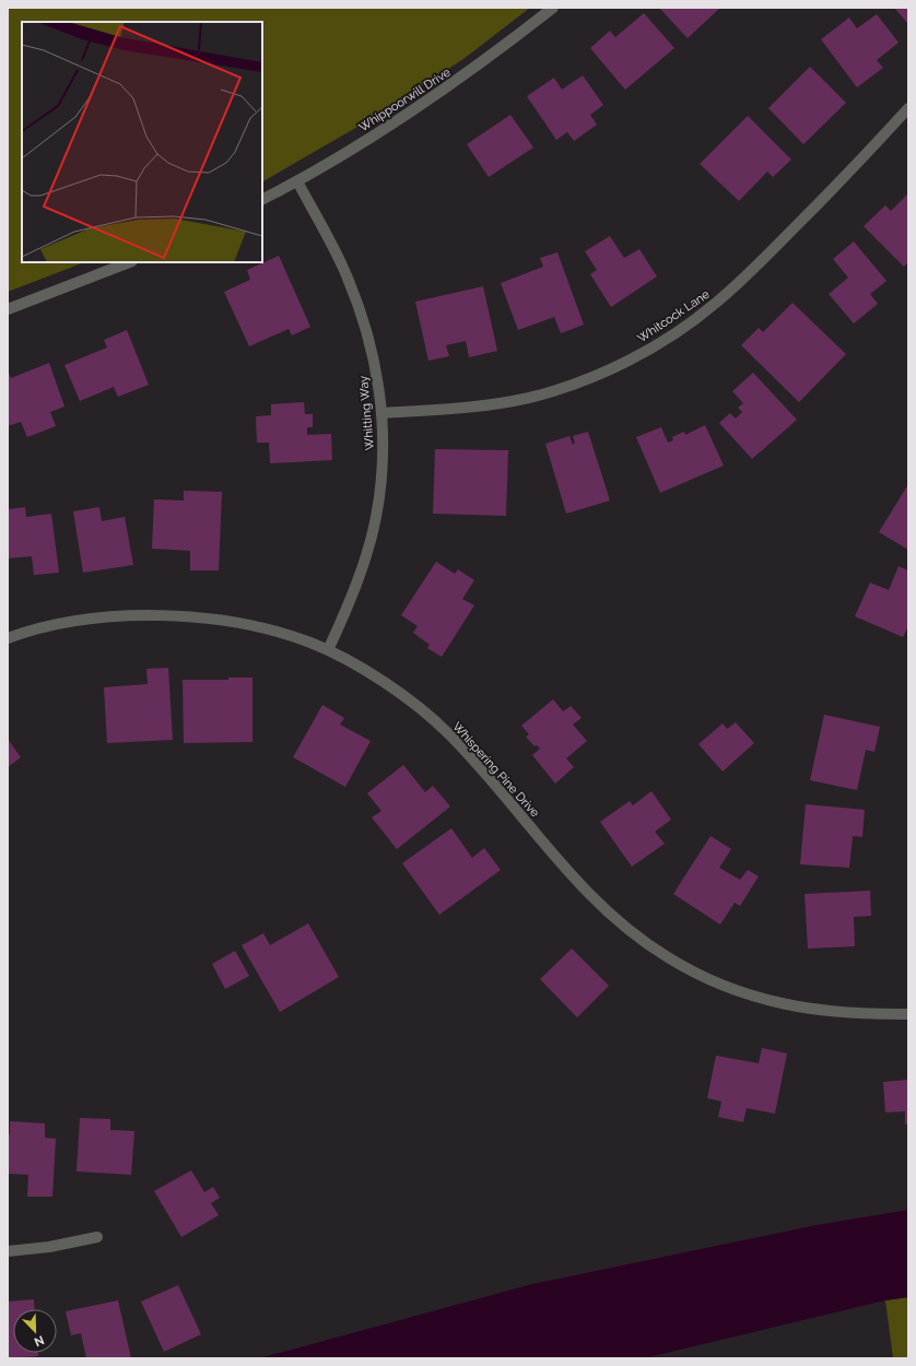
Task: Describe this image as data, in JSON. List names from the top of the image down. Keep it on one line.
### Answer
{"streets":{"street":["Whippoorwill Drive","Whitcock Lane","Whitting Way","Whispering Pine Drive"]},"crossings":[["Whippoorwill Drive","Whitting Way"],["Whitcock Lane","Whitting Way"],["Whitting Way","Whispering Pine Drive"]],"north":"bottom right"}
